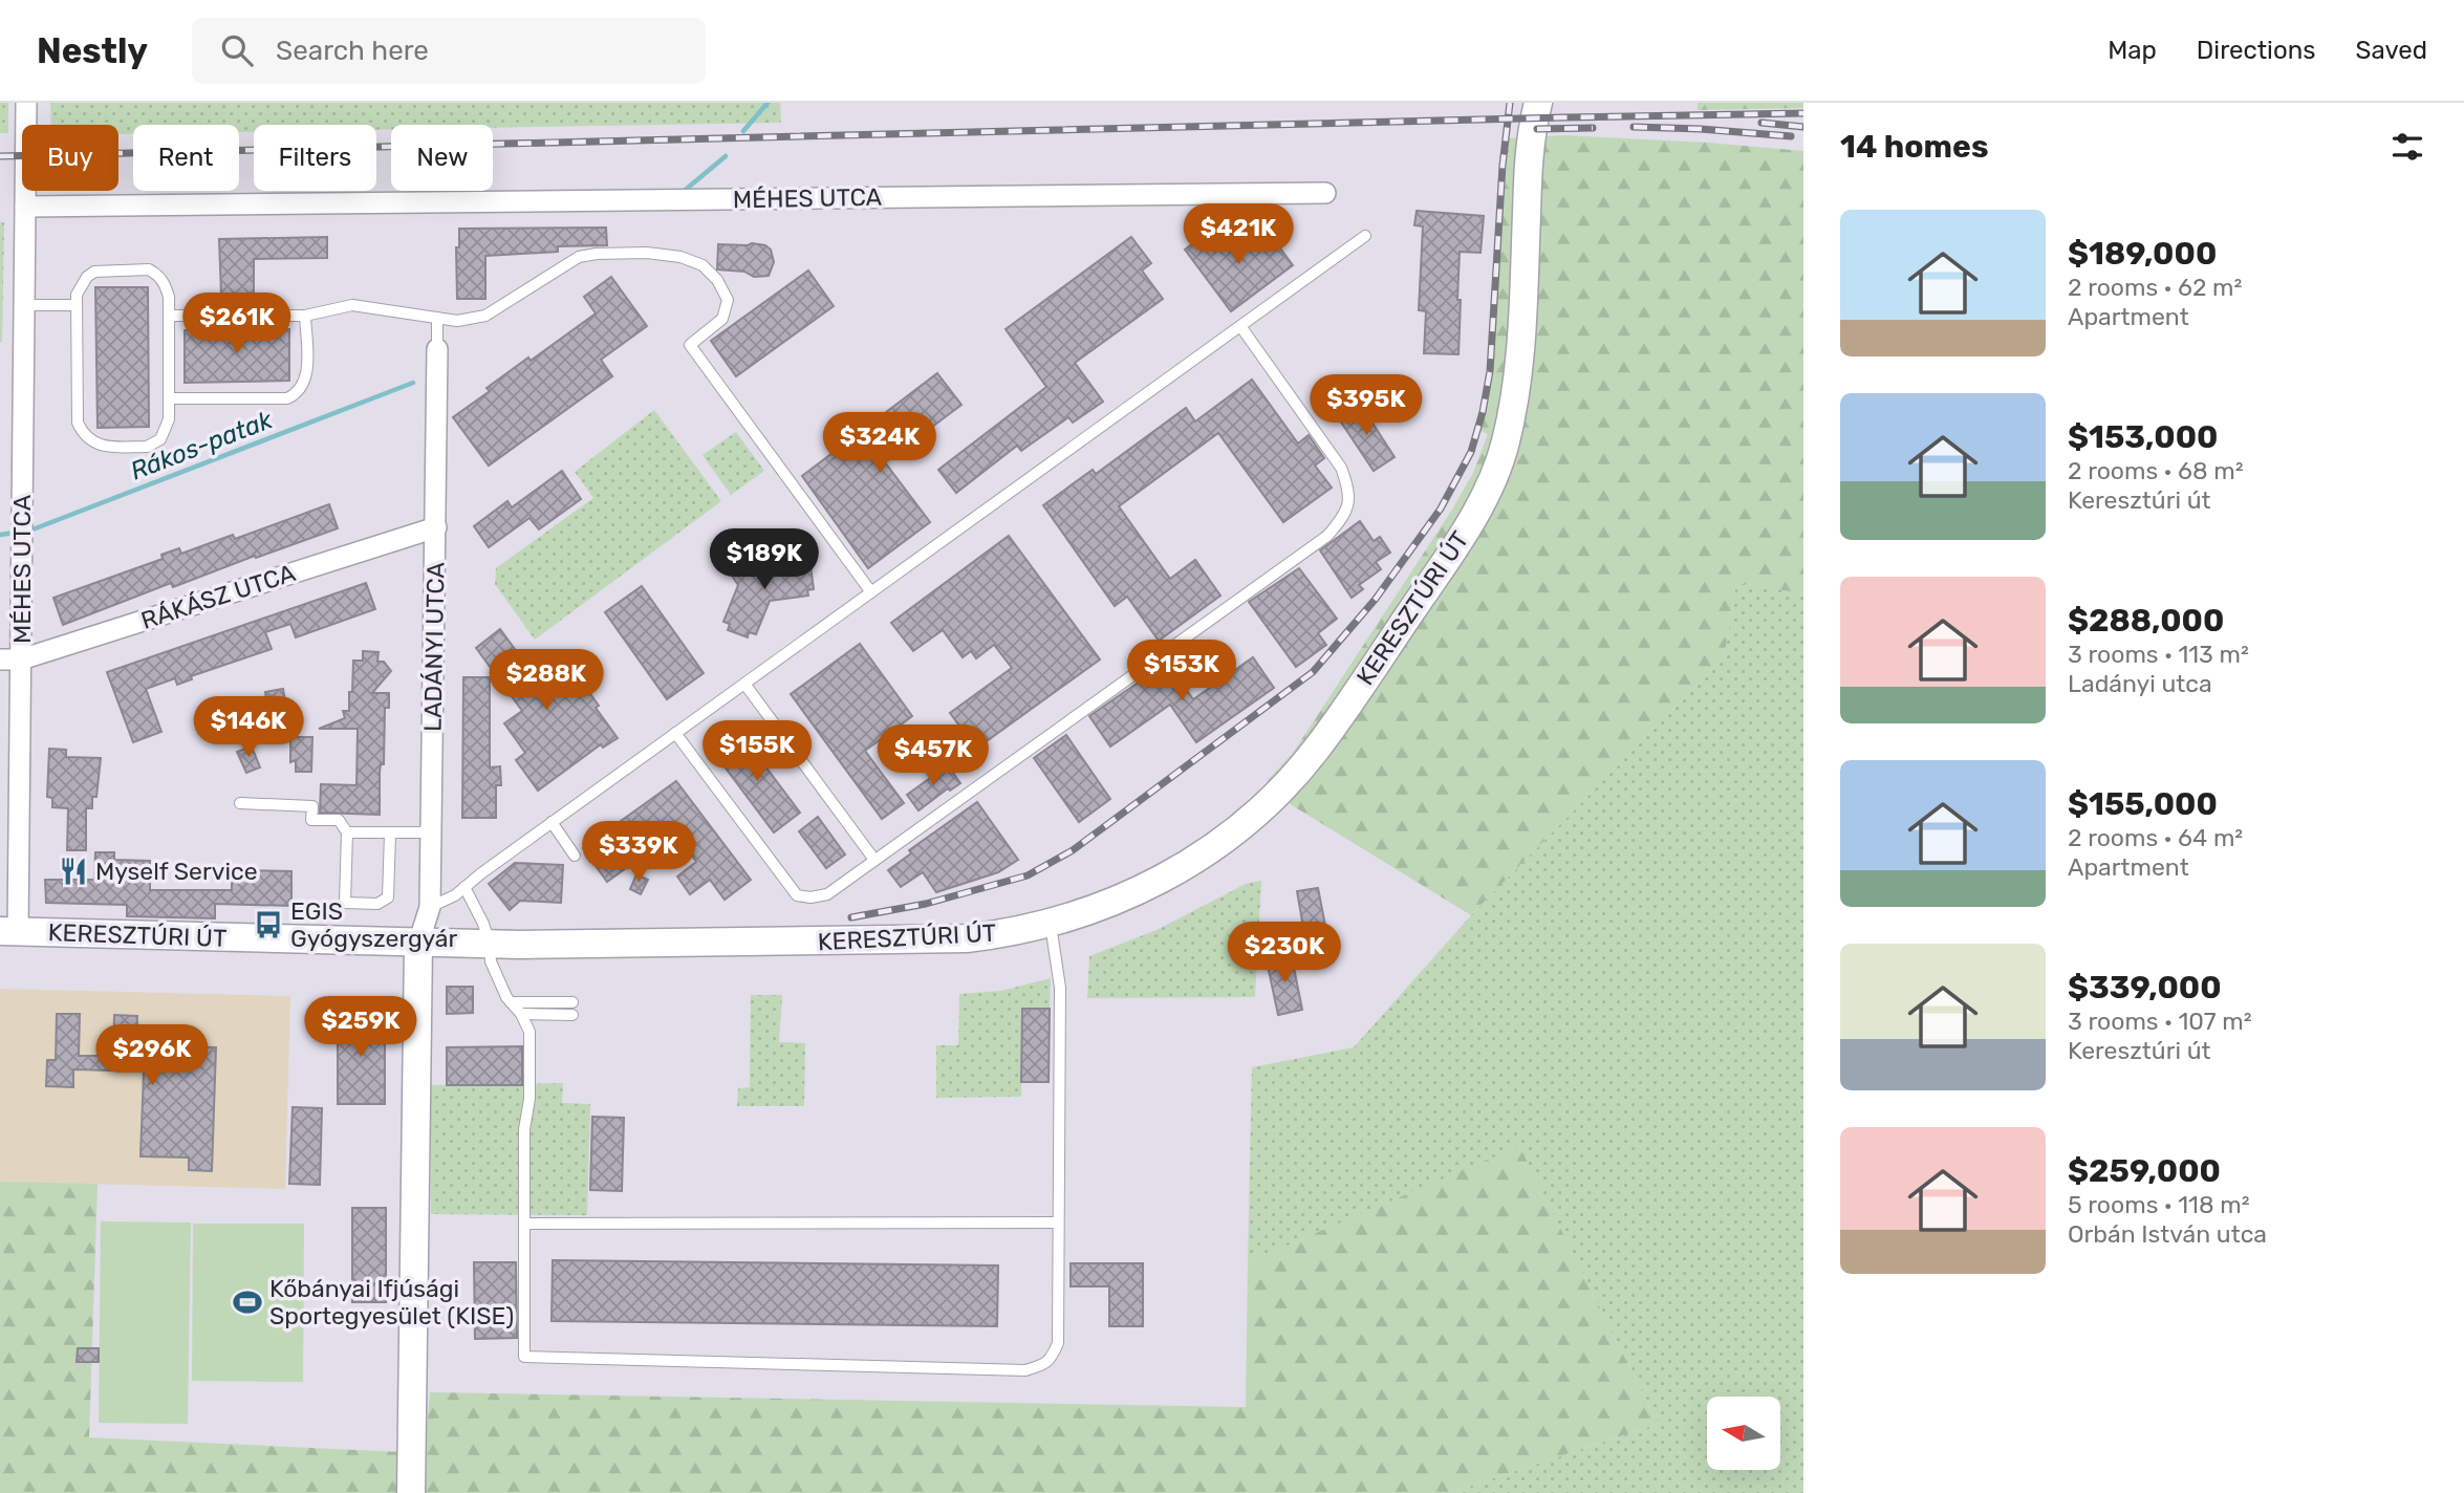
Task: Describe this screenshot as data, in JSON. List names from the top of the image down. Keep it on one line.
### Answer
{"streets":{"main road":["KERESZTÚRI ÚT"],"street":["MÉHES UTCA","RÁKÁSZ UTCA","LADÁNYI UTCA"]},"crossings":[["MÉHES UTCA","RÁKÁSZ UTCA"],["MÉHES UTCA","KERESZTÚRI ÚT"],["RÁKÁSZ UTCA","LADÁNYI UTCA"],["KERESZTÚRI ÚT","LADÁNYI UTCA"]],"water":["Rákos-patak"],"places":{"restaurant":["Myself Service"],"bus stop":["EGIS Gyógyszergyár"],"sports":["Kőbányai Ifjúsági Sportegyesület (KISE)"]},"north":"left","page":{"header":"Nestly","search":"Search here","nav":["Map","Directions","Saved"],"heading":"14 homes","chip":["Buy","Rent","Filters","New"],"list":[{"name":"$189,000","note":"2 rooms · 62 m² · Apartment"},{"name":"$153,000","note":"2 rooms · 68 m² · Keresztúri út"},{"name":"$288,000","note":"3 rooms · 113 m² · Ladányi utca"},{"name":"$155,000","note":"2 rooms · 64 m² · Apartment"},{"name":"$339,000","note":"3 rooms · 107 m² · Keresztúri út"},{"name":"$259,000","note":"5 rooms · 118 m² · Orbán István utca"}],"price":["$421K","$261K","$395K","$324K","$189K","$153K","$288K","$146K","$155K","$457K","$339K","$230K","$259K","$296K"]}}
